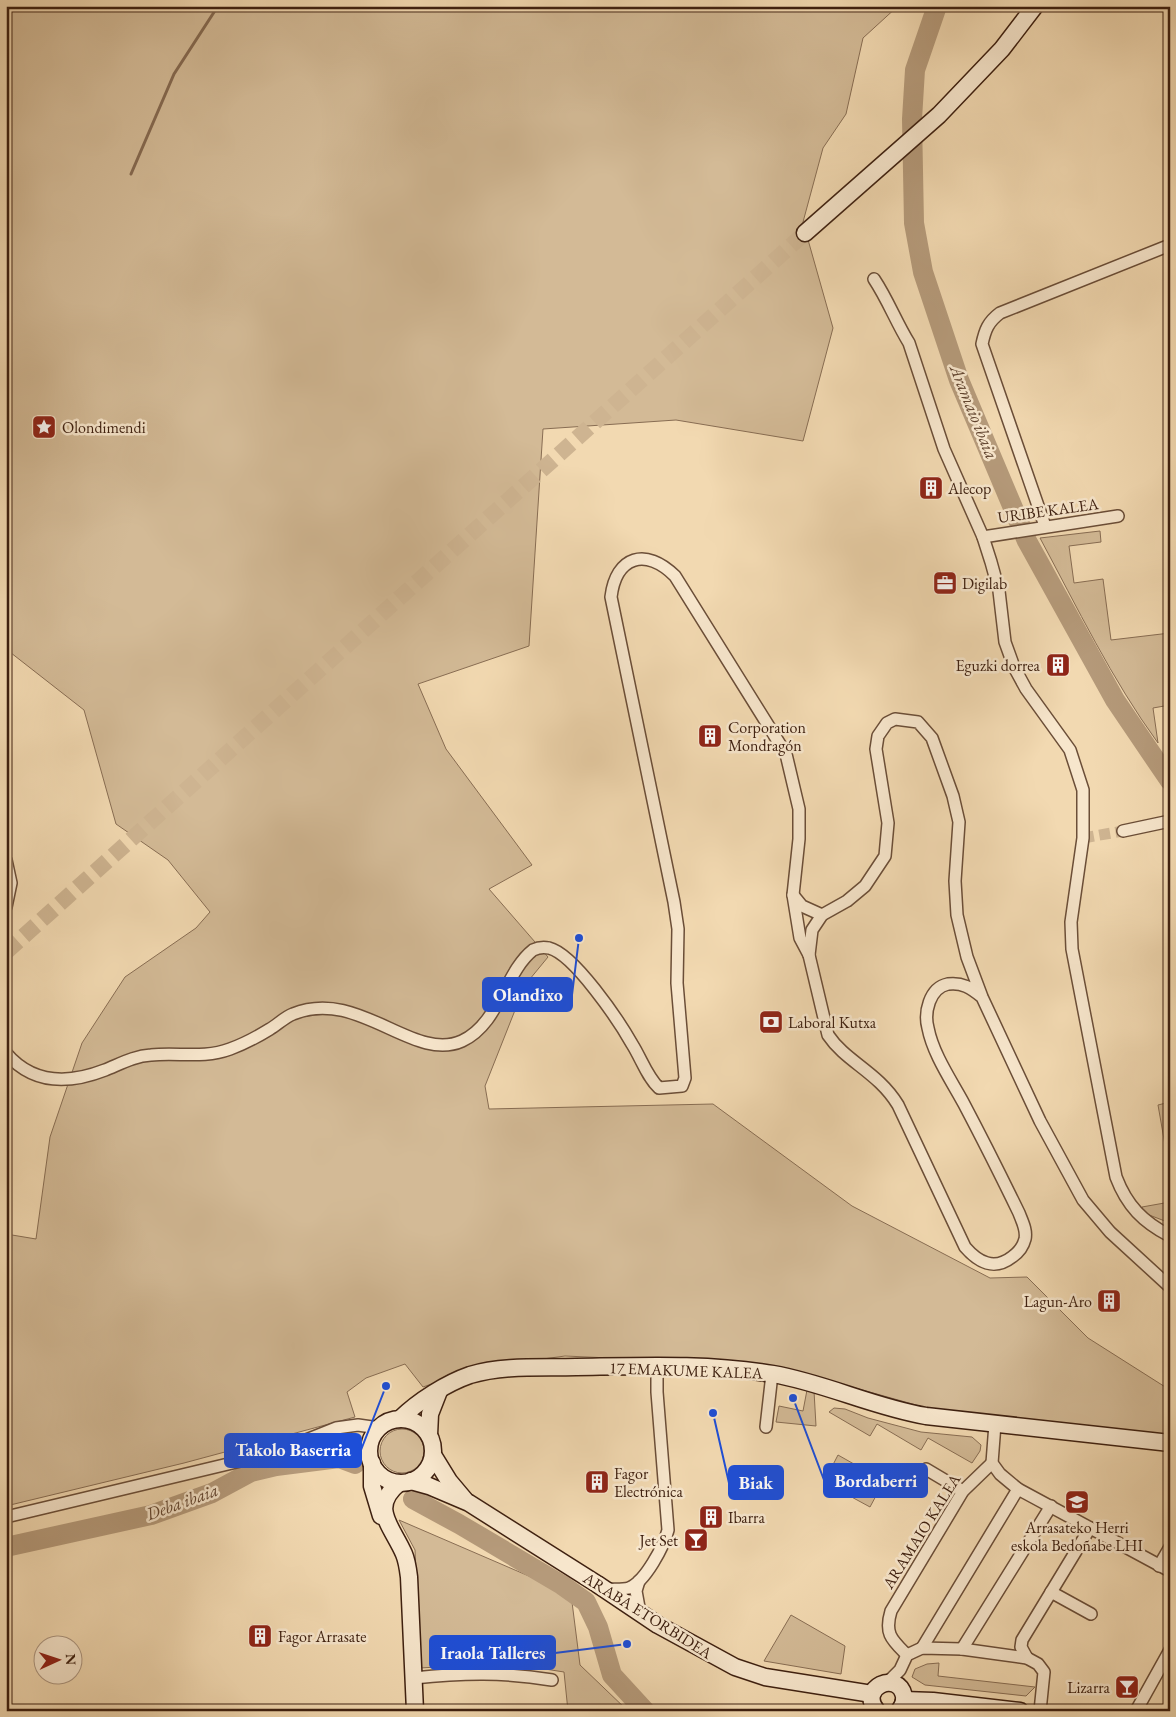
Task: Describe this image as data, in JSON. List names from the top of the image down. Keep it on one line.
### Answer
{"streets":{"street":["URIBE KALEA","17 EMAKUME KALEA","ARAMAIO KALEA","ARABA ETORBIDEA"]},"crossings":[["17 EMAKUME KALEA","ARABA ETORBIDEA"]],"water":["Aramaio ibaia","Deba ibaia"],"places":{"place":["Olondimendi"],"building":["Alecop","Eguzki dorrea","Corporation Mondragón","Lagun-Aro","Fagor Electrónica","Ibarra","Fagor Arrasate"],"office":["Digilab"],"other":["Olandixo","Takolo Baserria","Bordaberri","Biak","Iraola Talleres"],"bank":["Laboral Kutxa"],"school or university":["Arrasateko Herri eskola Bedoñabe LHI"],"bar":["Jet Set","Lizarra"]},"north":"right"}
